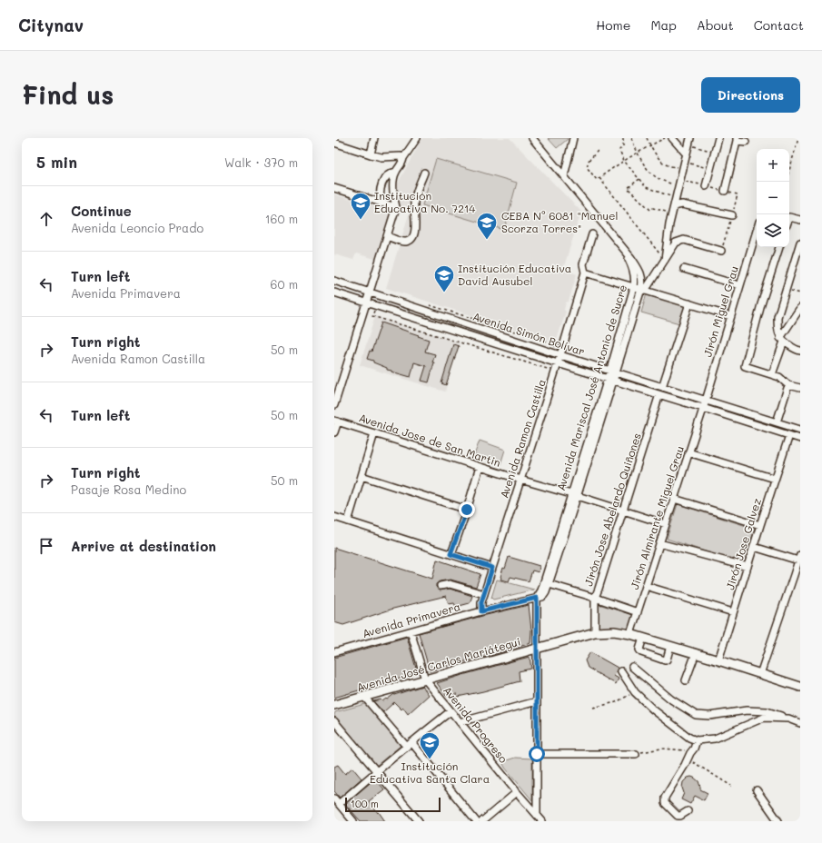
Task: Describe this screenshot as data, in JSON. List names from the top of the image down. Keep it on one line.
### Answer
{"streets":{"main road":["Avenida José Carlos Mariátegui"],"street":["Jirón Miguel Grau","Avenida Simón Bolívar","Avenida Mariscal José Antonio de Sucre","Avenida Ramon Castilla","Avenida Jose de San Martin","Jirón Jose Abelardo Quiñones","Jirón Almirante Miguel Grau","Jirón Jose Galvez","Avenida Primavera","Avenida Progreso"]},"crossings":[["Jirón Miguel Grau","Avenida Simón Bolívar"],["Jirón Miguel Grau","Jirón Almirante Miguel Grau"],["Avenida Simón Bolívar","Avenida Mariscal José Antonio de Sucre"],["Avenida Simón Bolívar","Avenida Ramon Castilla"],["Avenida Simón Bolívar","Jirón Jose Abelardo Quiñones"],["Avenida Simón Bolívar","Jirón Almirante Miguel Grau"],["Avenida Simón Bolívar","Jirón Jose Galvez"],["Avenida Mariscal José Antonio de Sucre","Avenida Jose de San Martin"],["Avenida Mariscal José Antonio de Sucre","Avenida Primavera"],["Avenida Ramon Castilla","Avenida Jose de San Martin"],["Avenida Ramon Castilla","Avenida Primavera"],["Avenida Jose de San Martin","Jirón Jose Abelardo Quiñones"],["Avenida Jose de San Martin","Jirón Almirante Miguel Grau"],["Jirón Jose Abelardo Quiñones","Avenida José Carlos Mariátegui"],["Jirón Almirante Miguel Grau","Avenida José Carlos Mariátegui"],["Jirón Jose Galvez","Avenida José Carlos Mariátegui"],["Avenida Primavera","Avenida Progreso"],["Avenida José Carlos Mariátegui","Avenida Progreso"]],"places":{"school or university":["Institución Educativa No. 7214","CEBA N° 6081 \"Manuel Scorza Torres\"","Institución Educativa David Ausubel","Institución Educativa Santa Clara"]},"scale_bar":"100 m","page":{"header":"Citynav","nav":["Home","Map","About","Contact"],"buttons":"Directions","title":"Find us","heading":["5 min","Walk · 370 m"],"map_buttons":["+","−"],"list":[["Continue","Avenida Leoncio Prado","160 m"],["Turn left","Avenida Primavera","60 m"],["Turn right","Avenida Ramon Castilla","50 m"],["Turn left","50 m"],["Turn right","Pasaje Rosa Medino","50 m"],"Arrive at destination"],"scale":"100 m"}}
